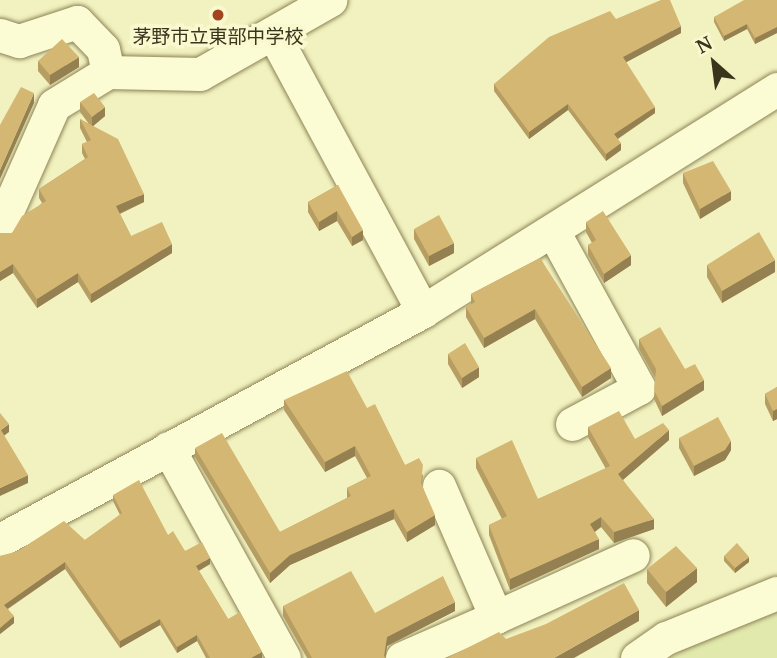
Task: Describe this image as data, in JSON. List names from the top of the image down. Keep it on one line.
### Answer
{"places":["茅野市立東部中学校"],"north":"top left"}
